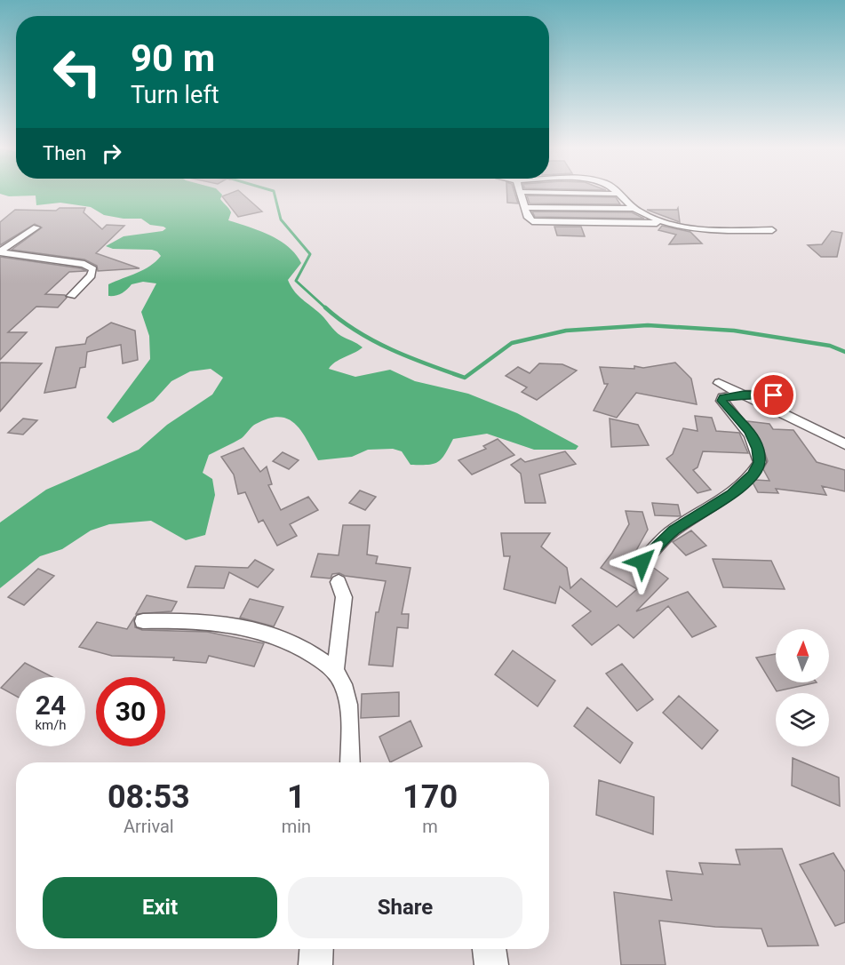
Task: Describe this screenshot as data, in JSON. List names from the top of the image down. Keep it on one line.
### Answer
{"north":"top","page":{"turn":["90 m","Turn left"],"then":"Then","speed":"24 km/h","limit":"30","eta":["08:53","Arrival","1","min","170","m"],"buttons":["Exit","Share"]}}
